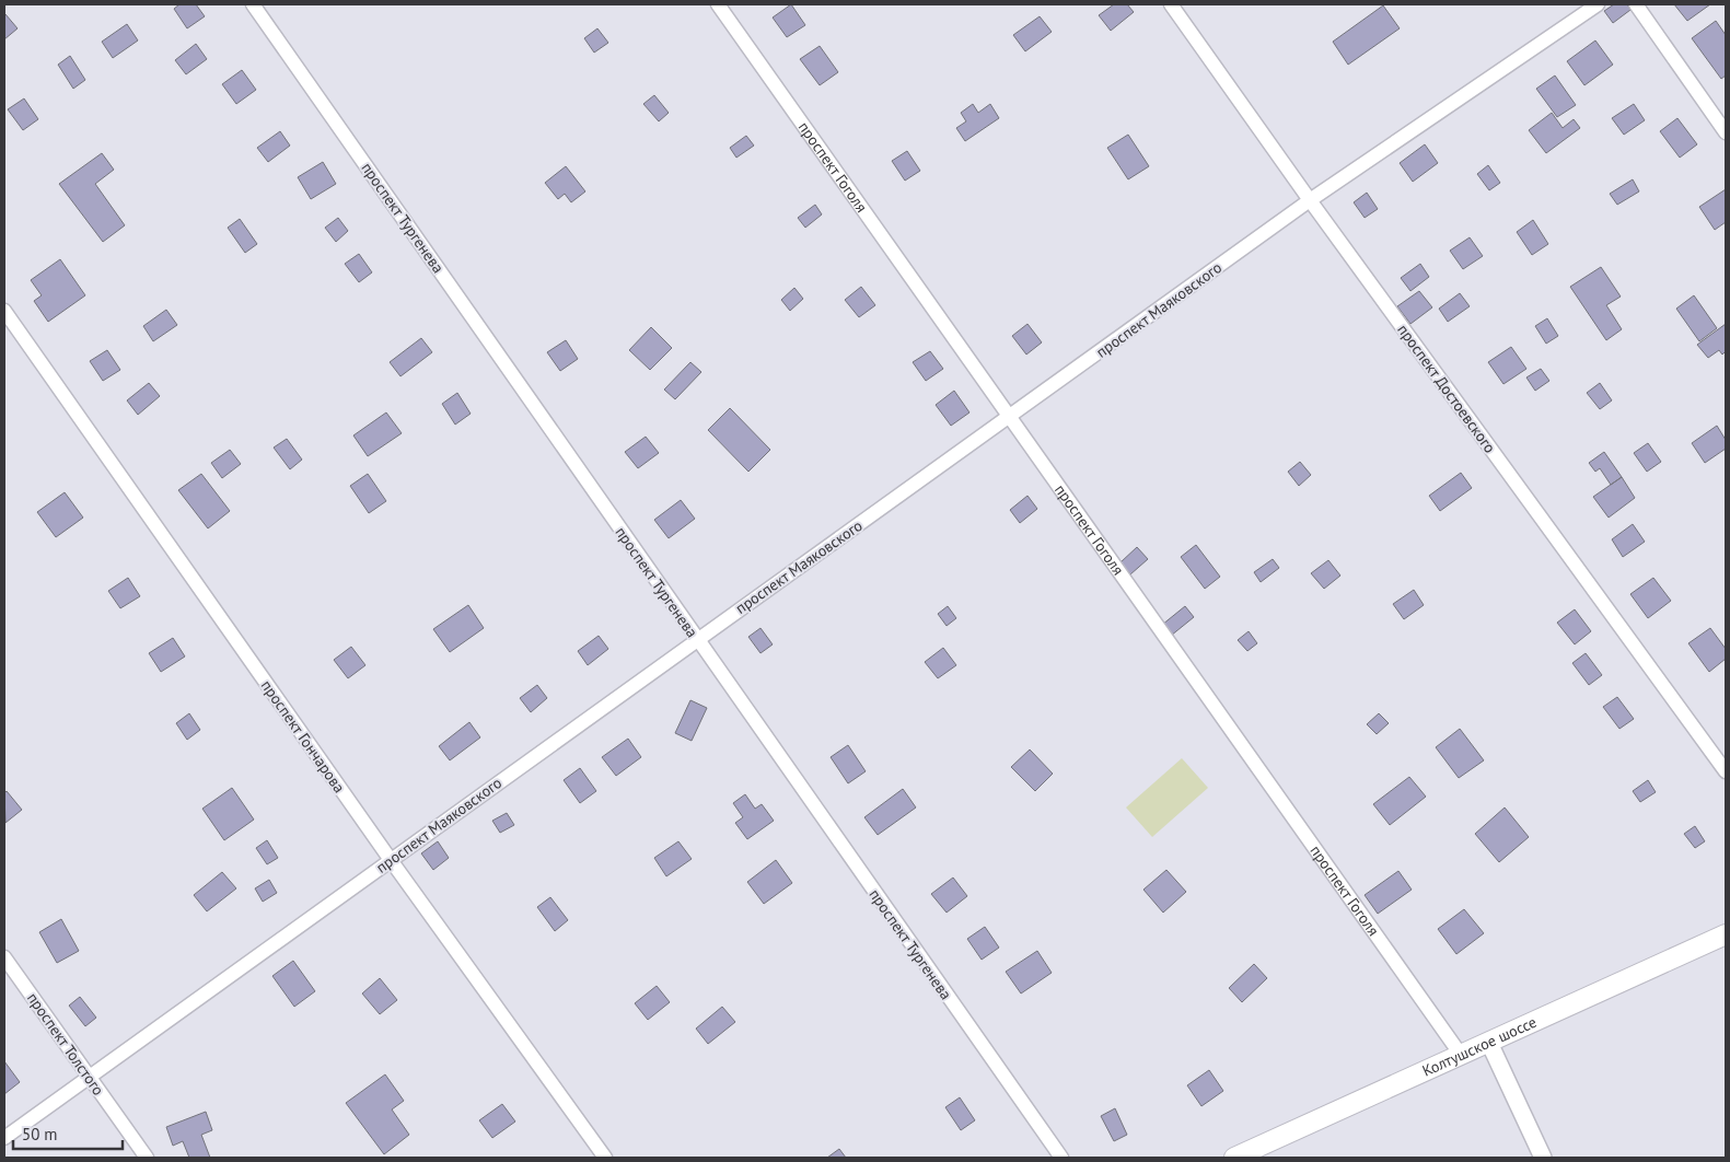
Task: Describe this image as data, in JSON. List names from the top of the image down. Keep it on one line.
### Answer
{"streets":{"main road":["Колтушское шоссе"],"street":["проспект Гоголя","проспект Тургенева","проспект Маяковского","проспект Достоевского","проспект Гончарова","проспект Толстого"]},"crossings":[["проспект Гоголя","проспект Маяковского"],["проспект Гоголя","Колтушское шоссе"],["проспект Тургенева","проспект Маяковского"],["проспект Маяковского","проспект Достоевского"],["проспект Маяковского","проспект Гончарова"],["проспект Маяковского","проспект Толстого"]],"scale_bar":"50 m"}
